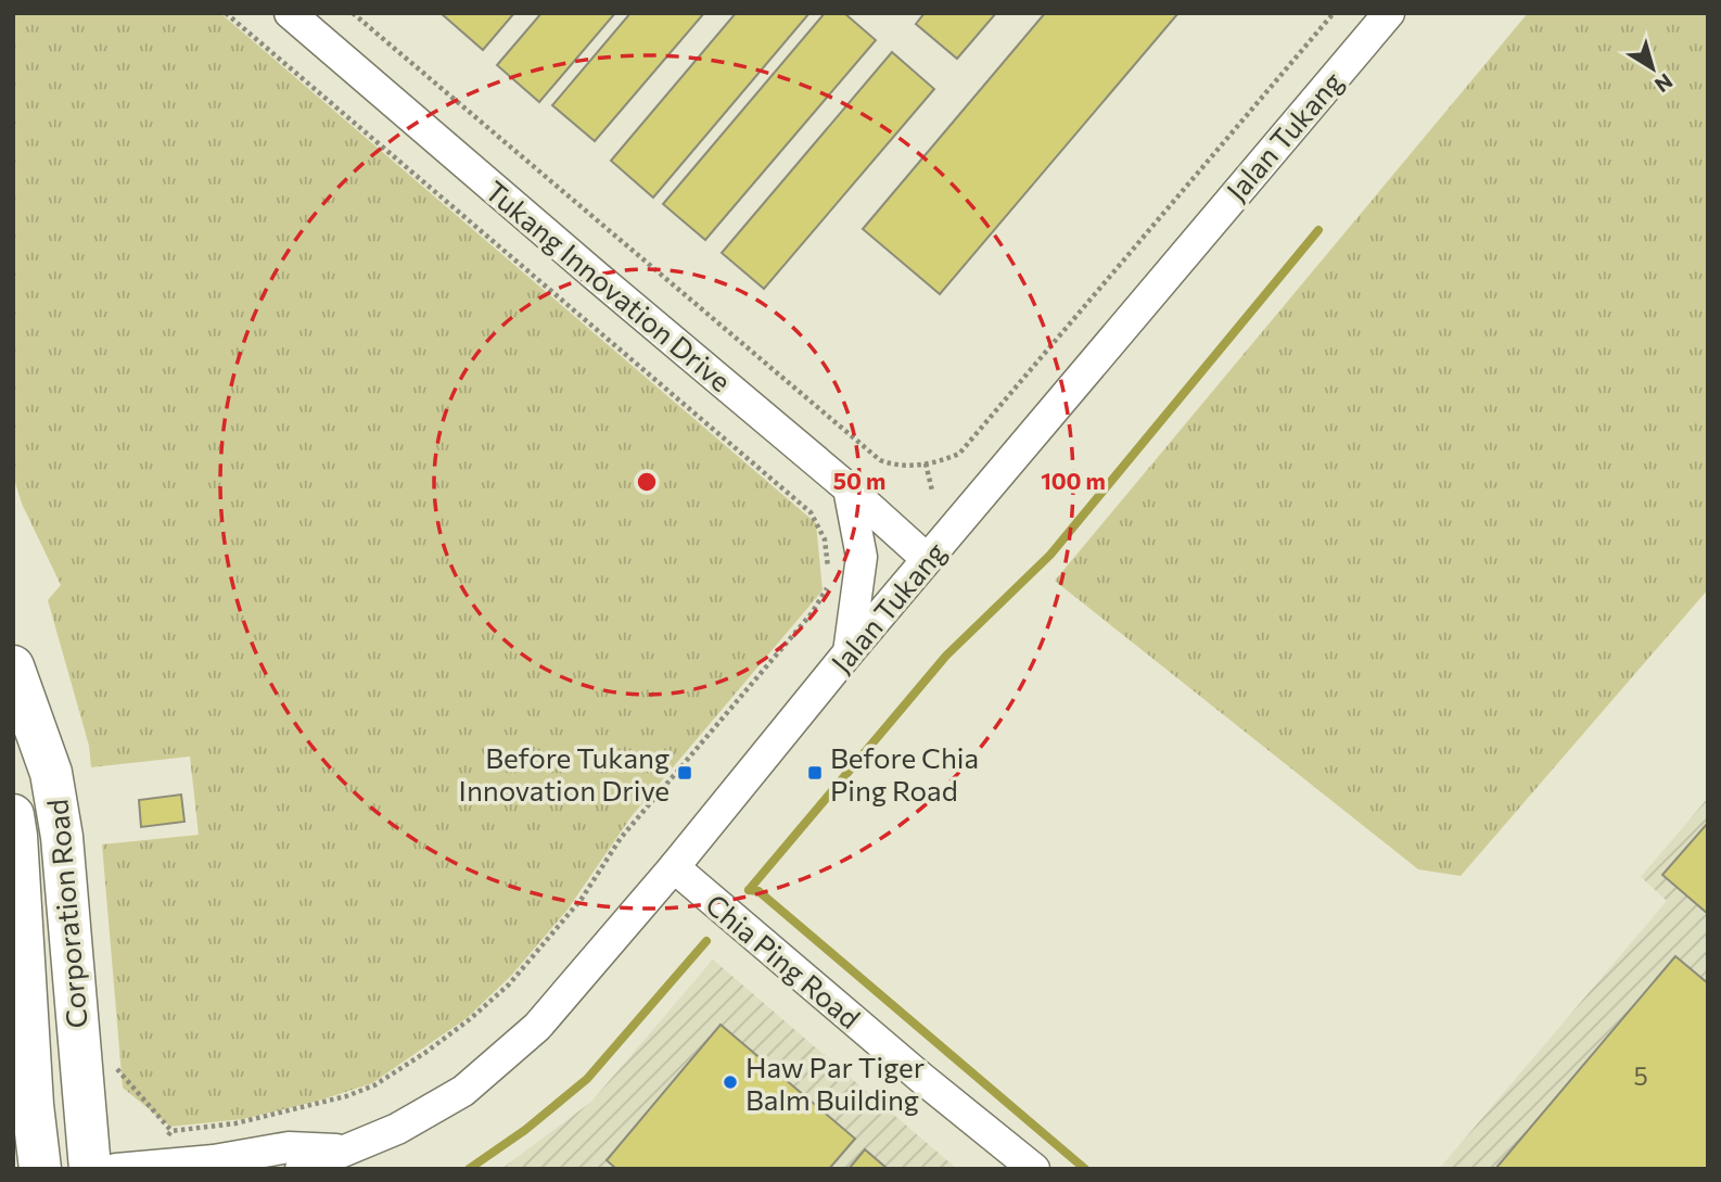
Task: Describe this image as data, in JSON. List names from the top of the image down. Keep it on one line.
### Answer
{"streets":{"main road":["Corporation Road"],"street":["Jalan Tukang","Tukang Innovation Drive","Chia Ping Road"]},"crossings":[["Jalan Tukang","Tukang Innovation Drive"],["Jalan Tukang","Chia Ping Road"]],"places":{"transit":["Before Tukang Innovation Drive","Before Chia Ping Road"],"other":["Haw Par Tiger Balm Building"]},"house_numbers":["5"],"north":"bottom right","rings":["50 m","100 m"]}
